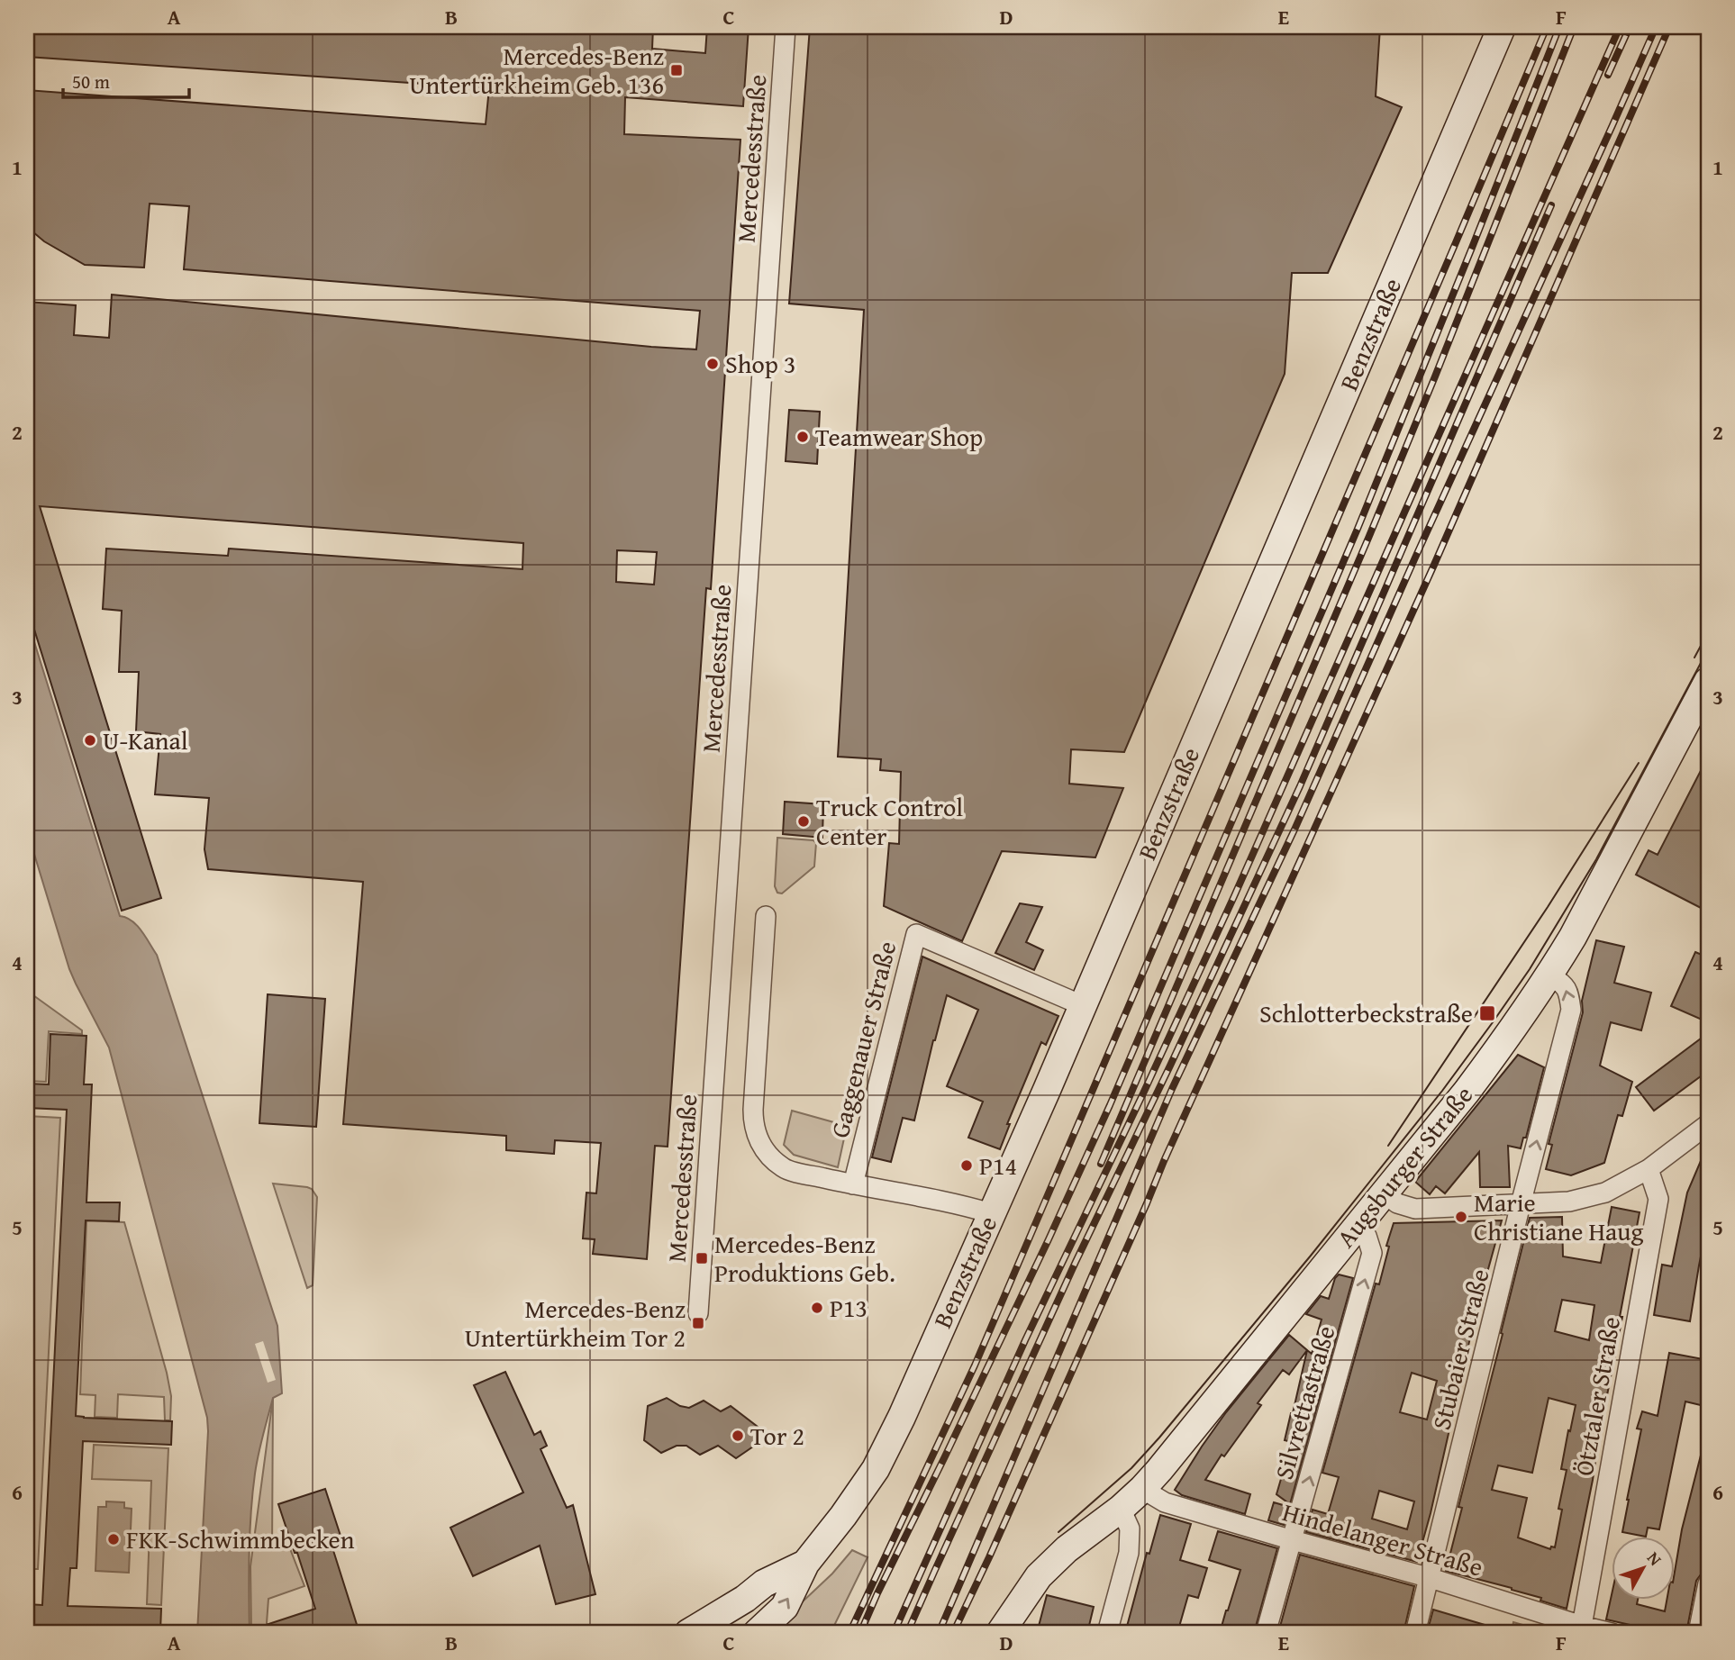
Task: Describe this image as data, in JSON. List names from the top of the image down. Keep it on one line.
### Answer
{"streets":{"main road":["Benzstraße","Augsburger Straße"],"street":["Mercedesstraße","Gaggenauer Straße","Stubaier Straße","Ötztaler Straße","Silvrettastraße","Hindelanger Straße"]},"crossings":[["Benzstraße","Gaggenauer Straße"],["Augsburger Straße","Stubaier Straße"],["Augsburger Straße","Silvrettastraße"],["Augsburger Straße","Hindelanger Straße"],["Stubaier Straße","Hindelanger Straße"],["Ötztaler Straße","Hindelanger Straße"],["Silvrettastraße","Hindelanger Straße"]],"one_way":["Silvrettastraße"],"places":{"transit":["Mercedes-Benz Untertürkheim Geb. 136","Schlotterbeckstraße","Mercedes-Benz Produktions Geb.","Mercedes-Benz Untertürkheim Tor 2"],"other":["Shop 3","Teamwear Shop","U-Kanal","Truck Control Center","P14","Marie Christiane Haug","P13","Tor 2","FKK-Schwimmbecken"]},"scale_bar":"50 m","north":"top right","grid":{"columns":["A","B","C","D","E","F"],"rows":["1","2","3","4","5","6"]}}
